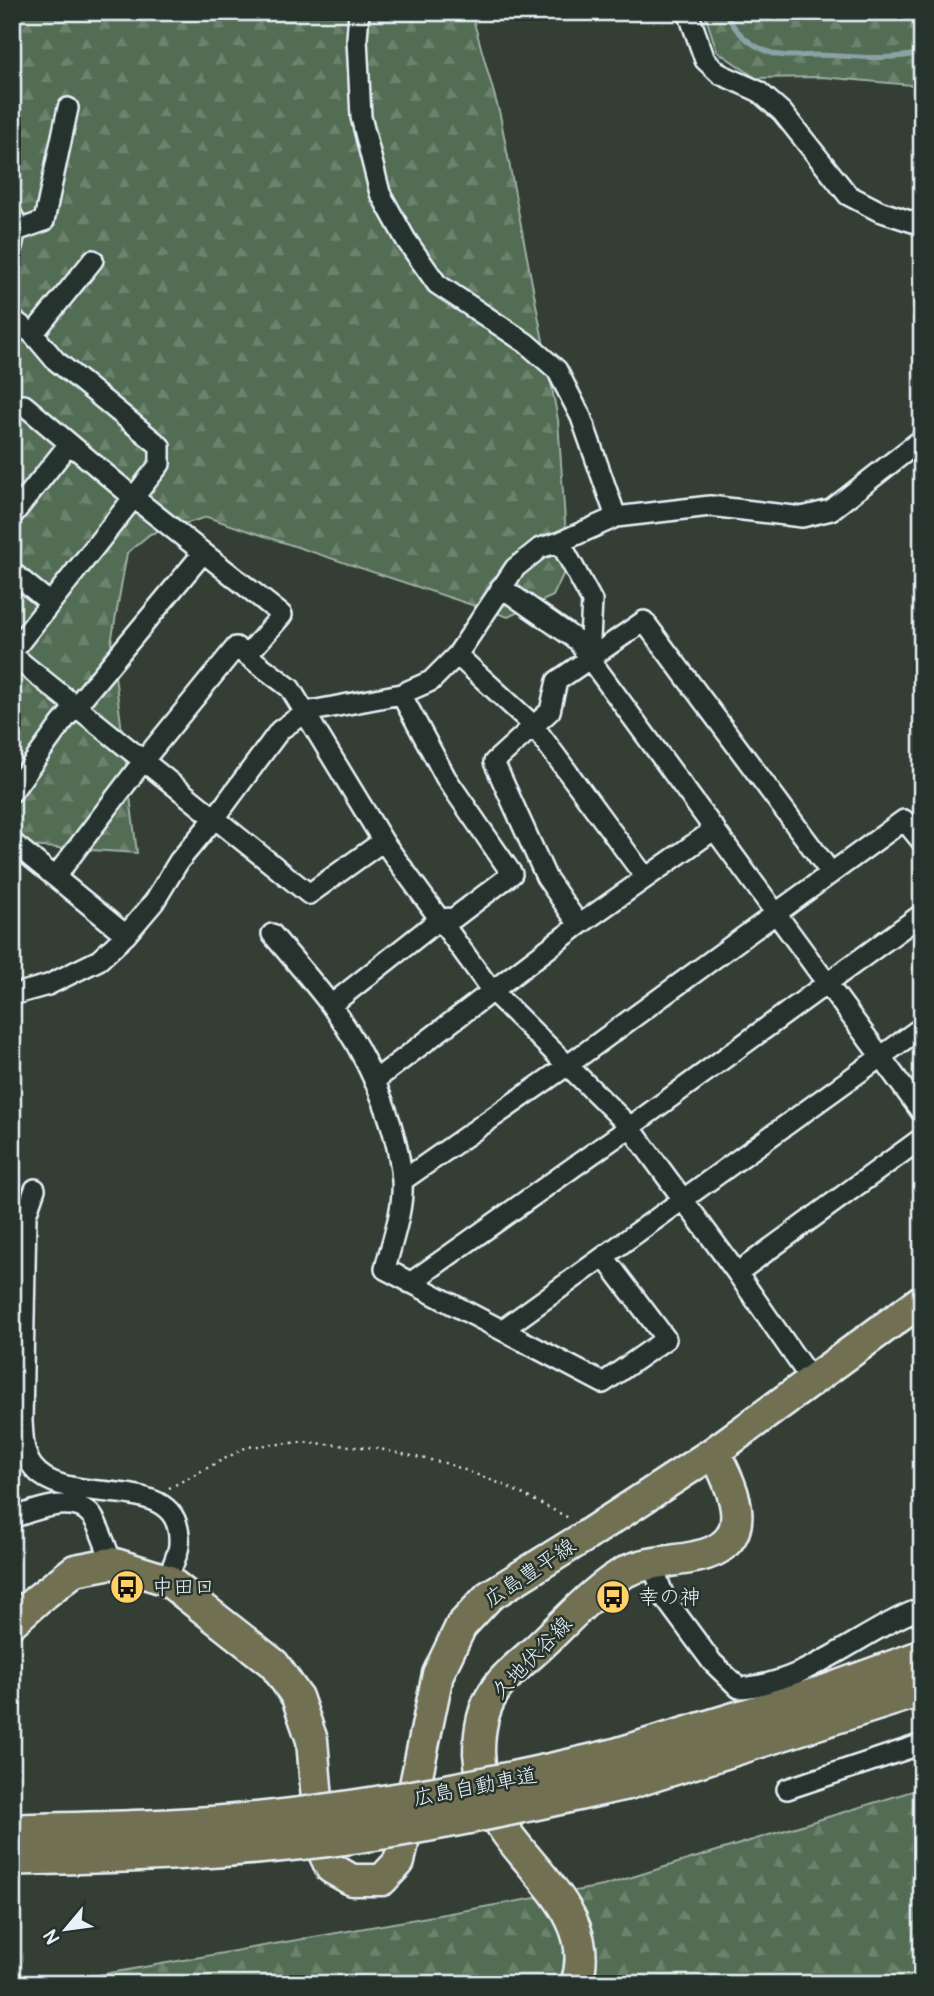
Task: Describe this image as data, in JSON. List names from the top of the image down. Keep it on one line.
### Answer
{"streets":{"highway":["広島自動車道"],"main road":["広島豊平線","久地伏谷線"]},"crossings":[["広島豊平線","久地伏谷線"]],"places":{"bus stop":["中田口","幸の神"]},"north":"bottom left"}
